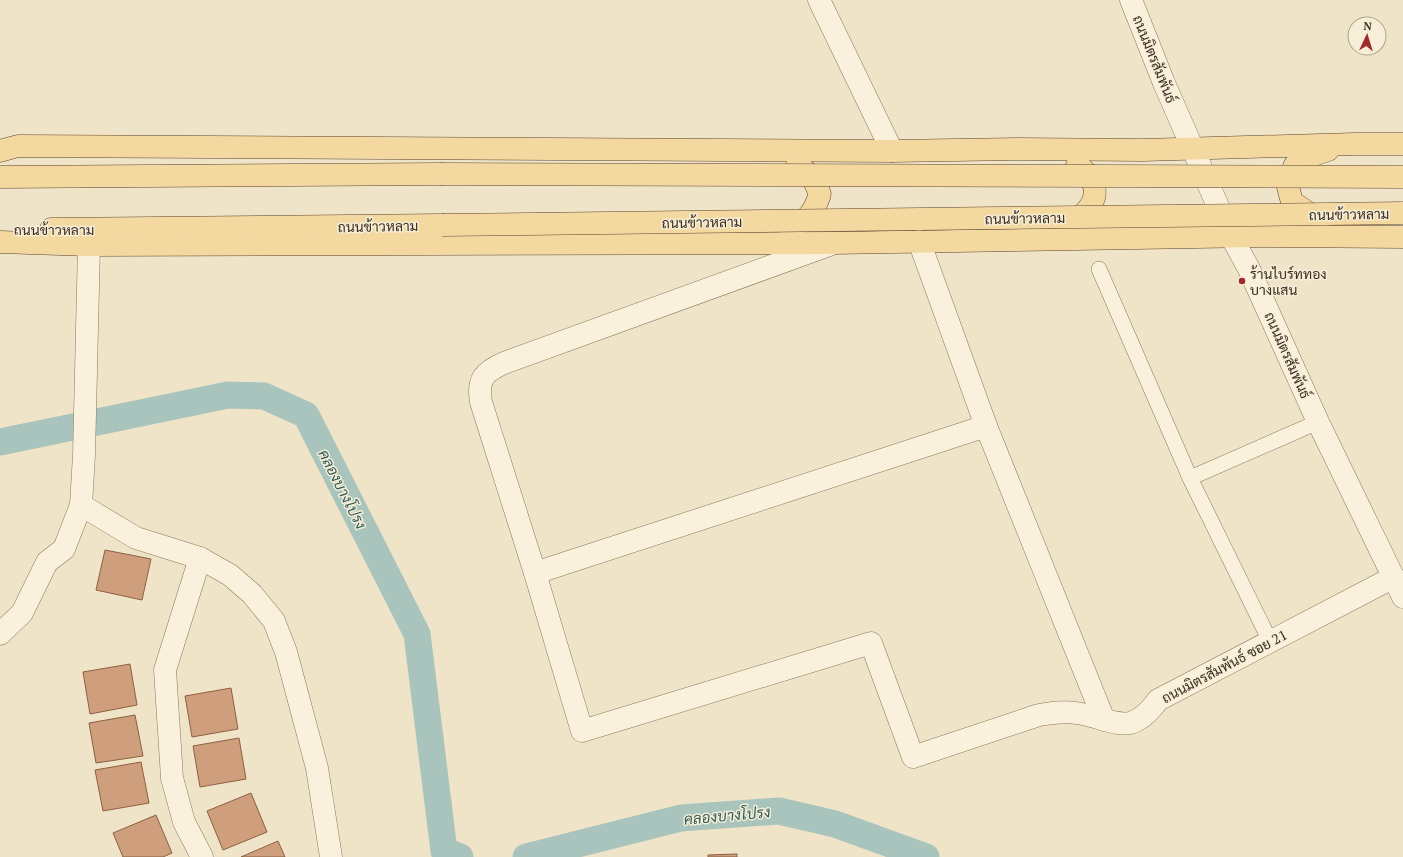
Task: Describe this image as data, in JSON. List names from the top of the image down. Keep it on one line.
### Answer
{"streets":{"main road":["ถนนข้าวหลาม"],"street":["ถนนมิตรสัมพันธ์","ถนนมิตรสัมพันธ์ ซอย 21"]},"crossings":[["ถนนมิตรสัมพันธ์","ถนนมิตรสัมพันธ์ ซอย 21"]],"water":["คลองบางโปรง"],"places":["ร้านไบร์ททอง บางแสน"],"north":"top"}
